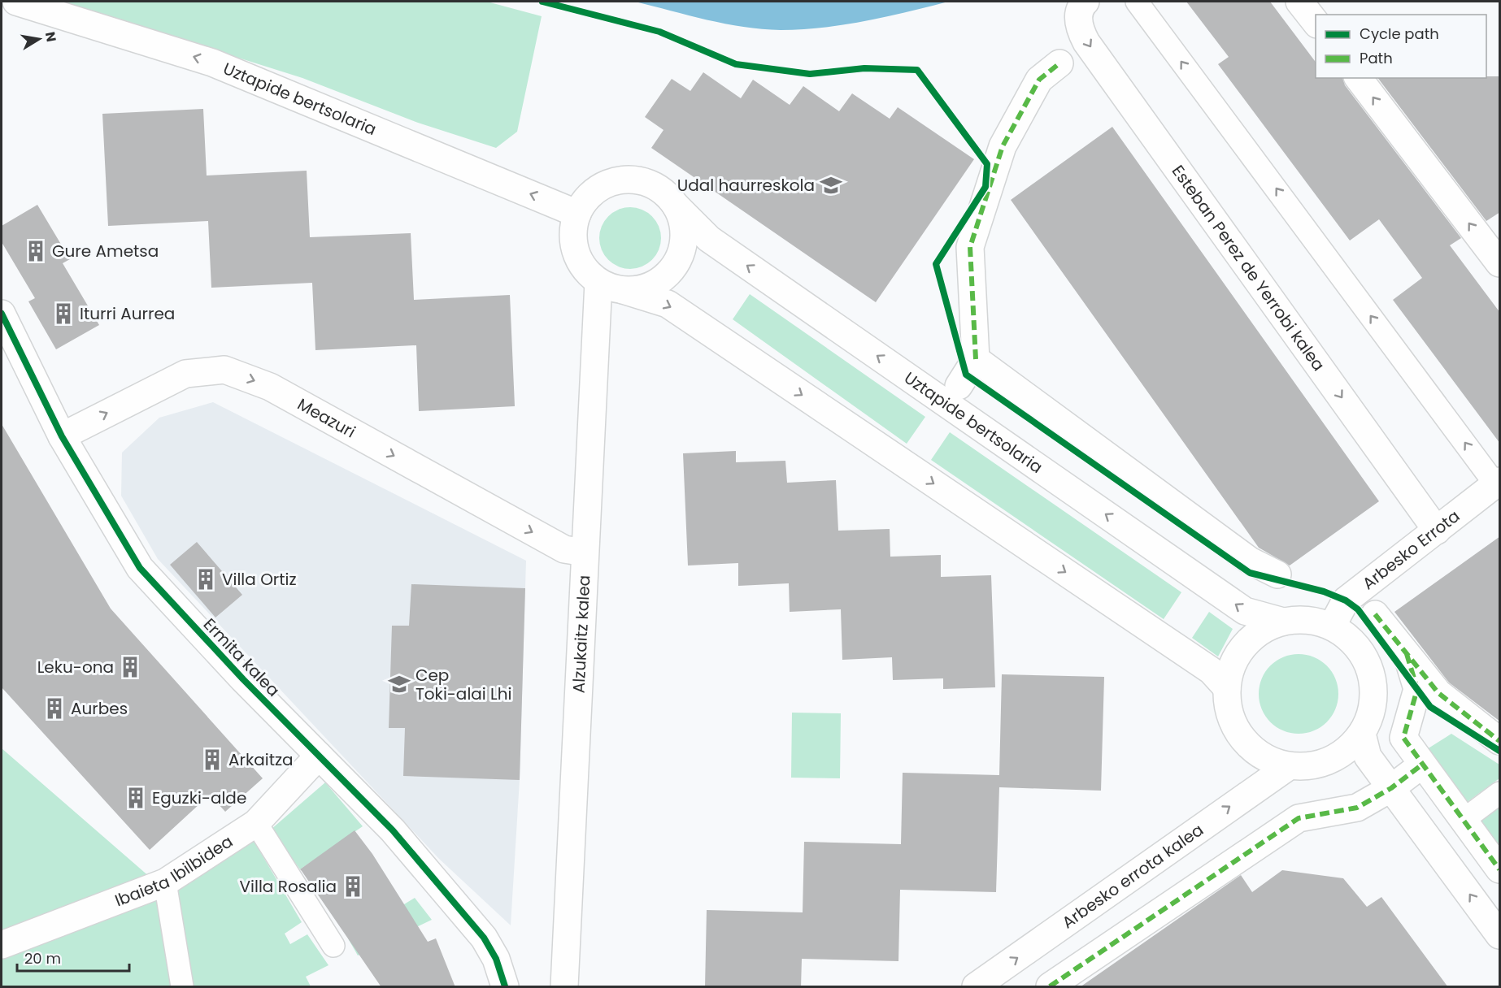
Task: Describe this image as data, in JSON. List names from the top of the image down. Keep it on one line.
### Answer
{"streets":{"street":["Uztapide bertsolaria","Esteban Perez de Yerrobi kalea","Meazuri","Arbesko Errota","Alzukaitz kalea","Ermita kalea","Ibaieta Ibilbidea","Arbesko errota kalea"]},"crossings":[["Uztapide bertsolaria","Arbesko Errota"],["Uztapide bertsolaria","Alzukaitz kalea"],["Uztapide bertsolaria","Arbesko errota kalea"],["Esteban Perez de Yerrobi kalea","Arbesko Errota"],["Meazuri","Alzukaitz kalea"],["Meazuri","Ermita kalea"],["Arbesko Errota","Arbesko errota kalea"],["Ermita kalea","Ibaieta Ibilbidea"]],"one_way":["Meazuri"],"places":{"school or university":["Udal haurreskola","Cep Toki-alai Lhi"],"building":["Gure Ametsa","Iturri Aurrea","Villa Ortiz","Leku-ona","Aurbes","Arkaitza","Eguzki-alde","Villa Rosalia"]},"legend":["Cycle path","Path"],"scale_bar":"20 m","north":"right"}
